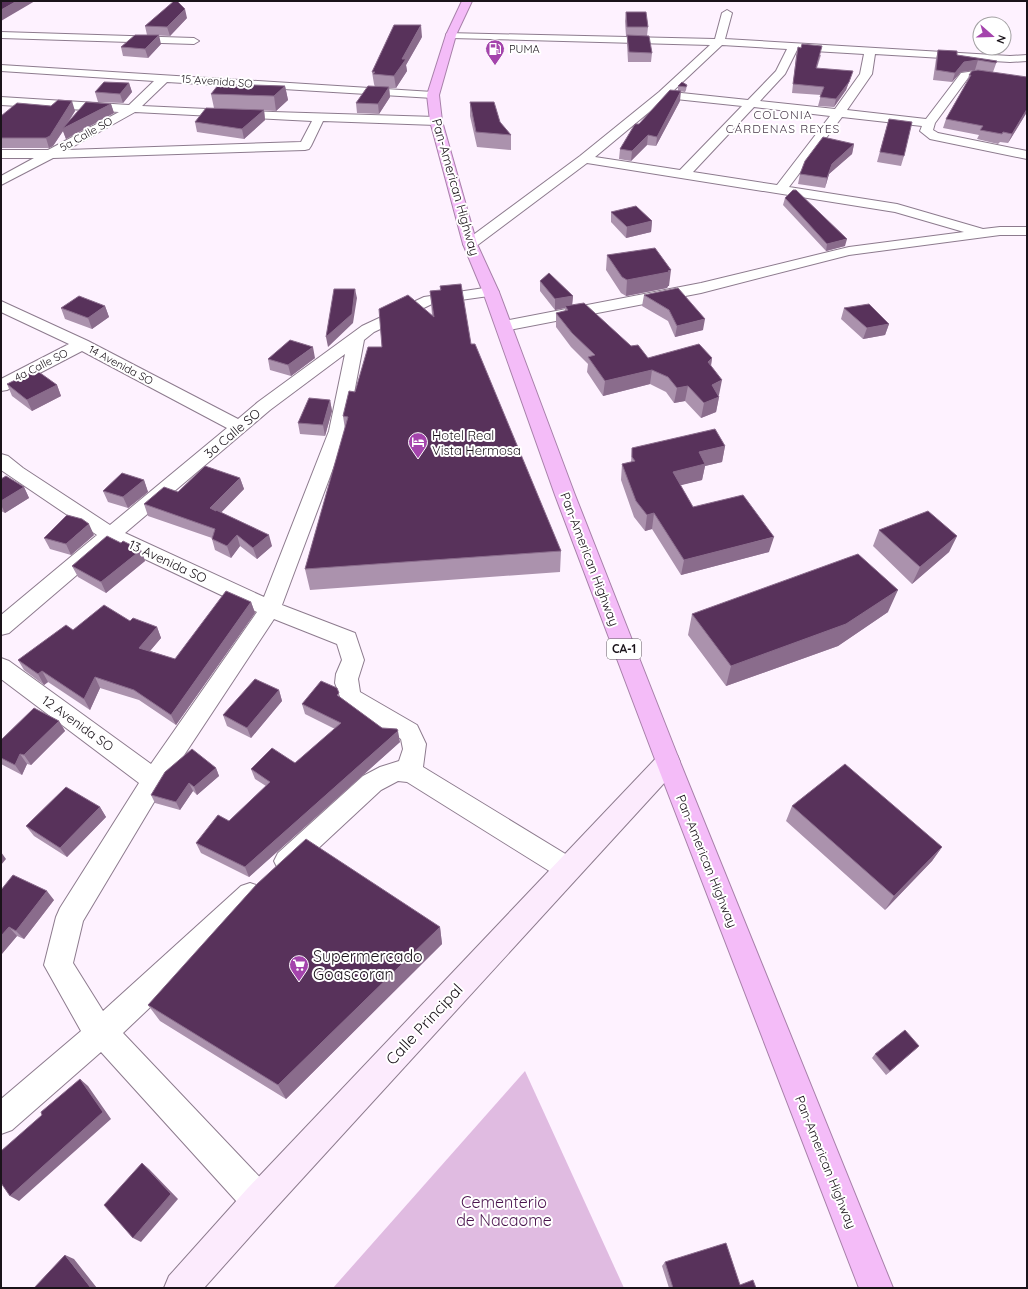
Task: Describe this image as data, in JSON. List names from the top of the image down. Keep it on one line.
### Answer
{"streets":{"highway":["Pan-American Highway","CA-1"],"street":["15 Avenida SO","5a Calle SO","4a Calle SO","14 Avenida SO","3a Calle SO","13 Avenida SO","12 Avenida SO","Calle Principal"]},"crossings":[["15 Avenida SO","5a Calle SO"],["15 Avenida SO","Pan-American Highway"],["Pan-American Highway","3a Calle SO"],["Pan-American Highway","Calle Principal"],["4a Calle SO","14 Avenida SO"],["14 Avenida SO","3a Calle SO"],["3a Calle SO","13 Avenida SO"]],"districts":["COLONIA CÁRDENAS REYES"],"parks":["Cementerio de Nacaome"],"places":{"fuel station":["PUMA"],"hotel":["Hotel Real Vista Hermosa"],"supermarket":["Supermercado Goascoran"]},"north":"right"}
